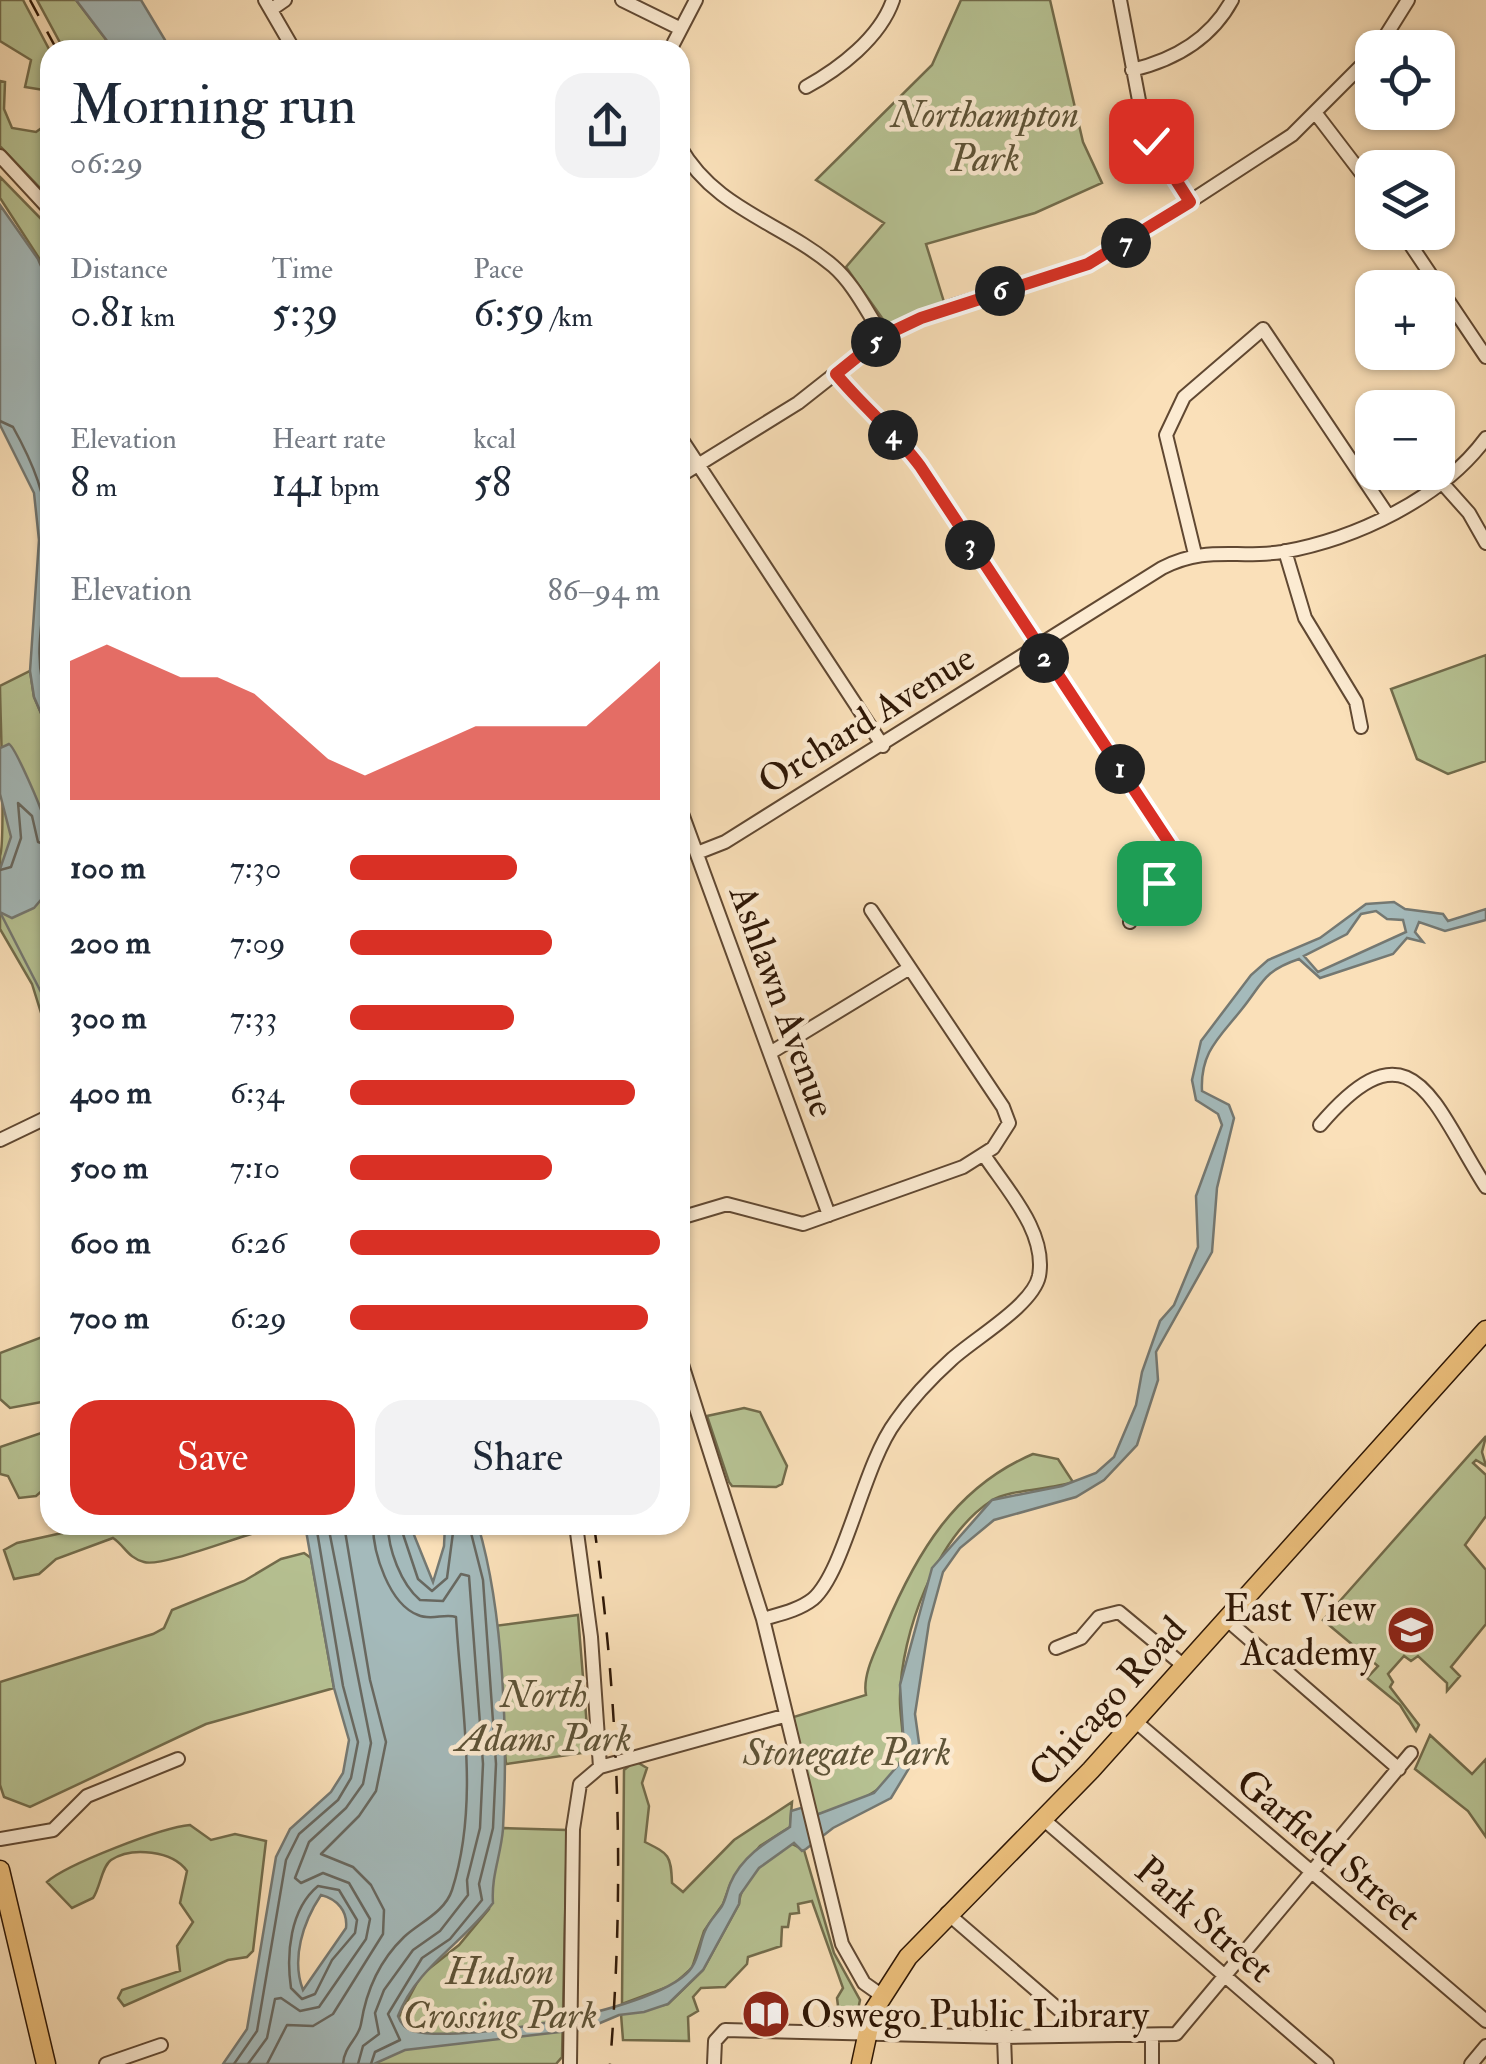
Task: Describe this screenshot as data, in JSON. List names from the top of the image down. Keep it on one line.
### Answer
{"streets":{"main road":["Chicago Road"],"street":["Orchard Avenue","Ashlawn Avenue","Garfield Street","Park Street"]},"crossings":[["Orchard Avenue","Ashlawn Avenue"],["Chicago Road","Garfield Street"],["Chicago Road","Park Street"]],"parks":["Northampton Park","North Adams Park","Stonegate Park","Hudson Crossing Park"],"places":{"school or university":["East View Academy"],"library":["Oswego Public Library"]},"page":{"map_buttons":["+","−"],"heading":["Morning run","06:29"],"stats":[["Distance","0.81 km"],["Time","5:39"],["Pace","6:59 /km"],["Elevation","8 m"],["Heart rate","141 bpm"],["kcal","58"]],"pins":["7","6","5","4","3","2","1"],"chart":["Elevation","86–94 m"],"list":[{"name":"100 m","note":"7:30"},{"name":"200 m","note":"7:09"},{"name":"300 m","note":"7:33"},{"name":"400 m","note":"6:34"},{"name":"500 m","note":"7:10"},{"name":"600 m","note":"6:26"},{"name":"700 m","note":"6:29"}],"buttons":["Save","Share"]}}
